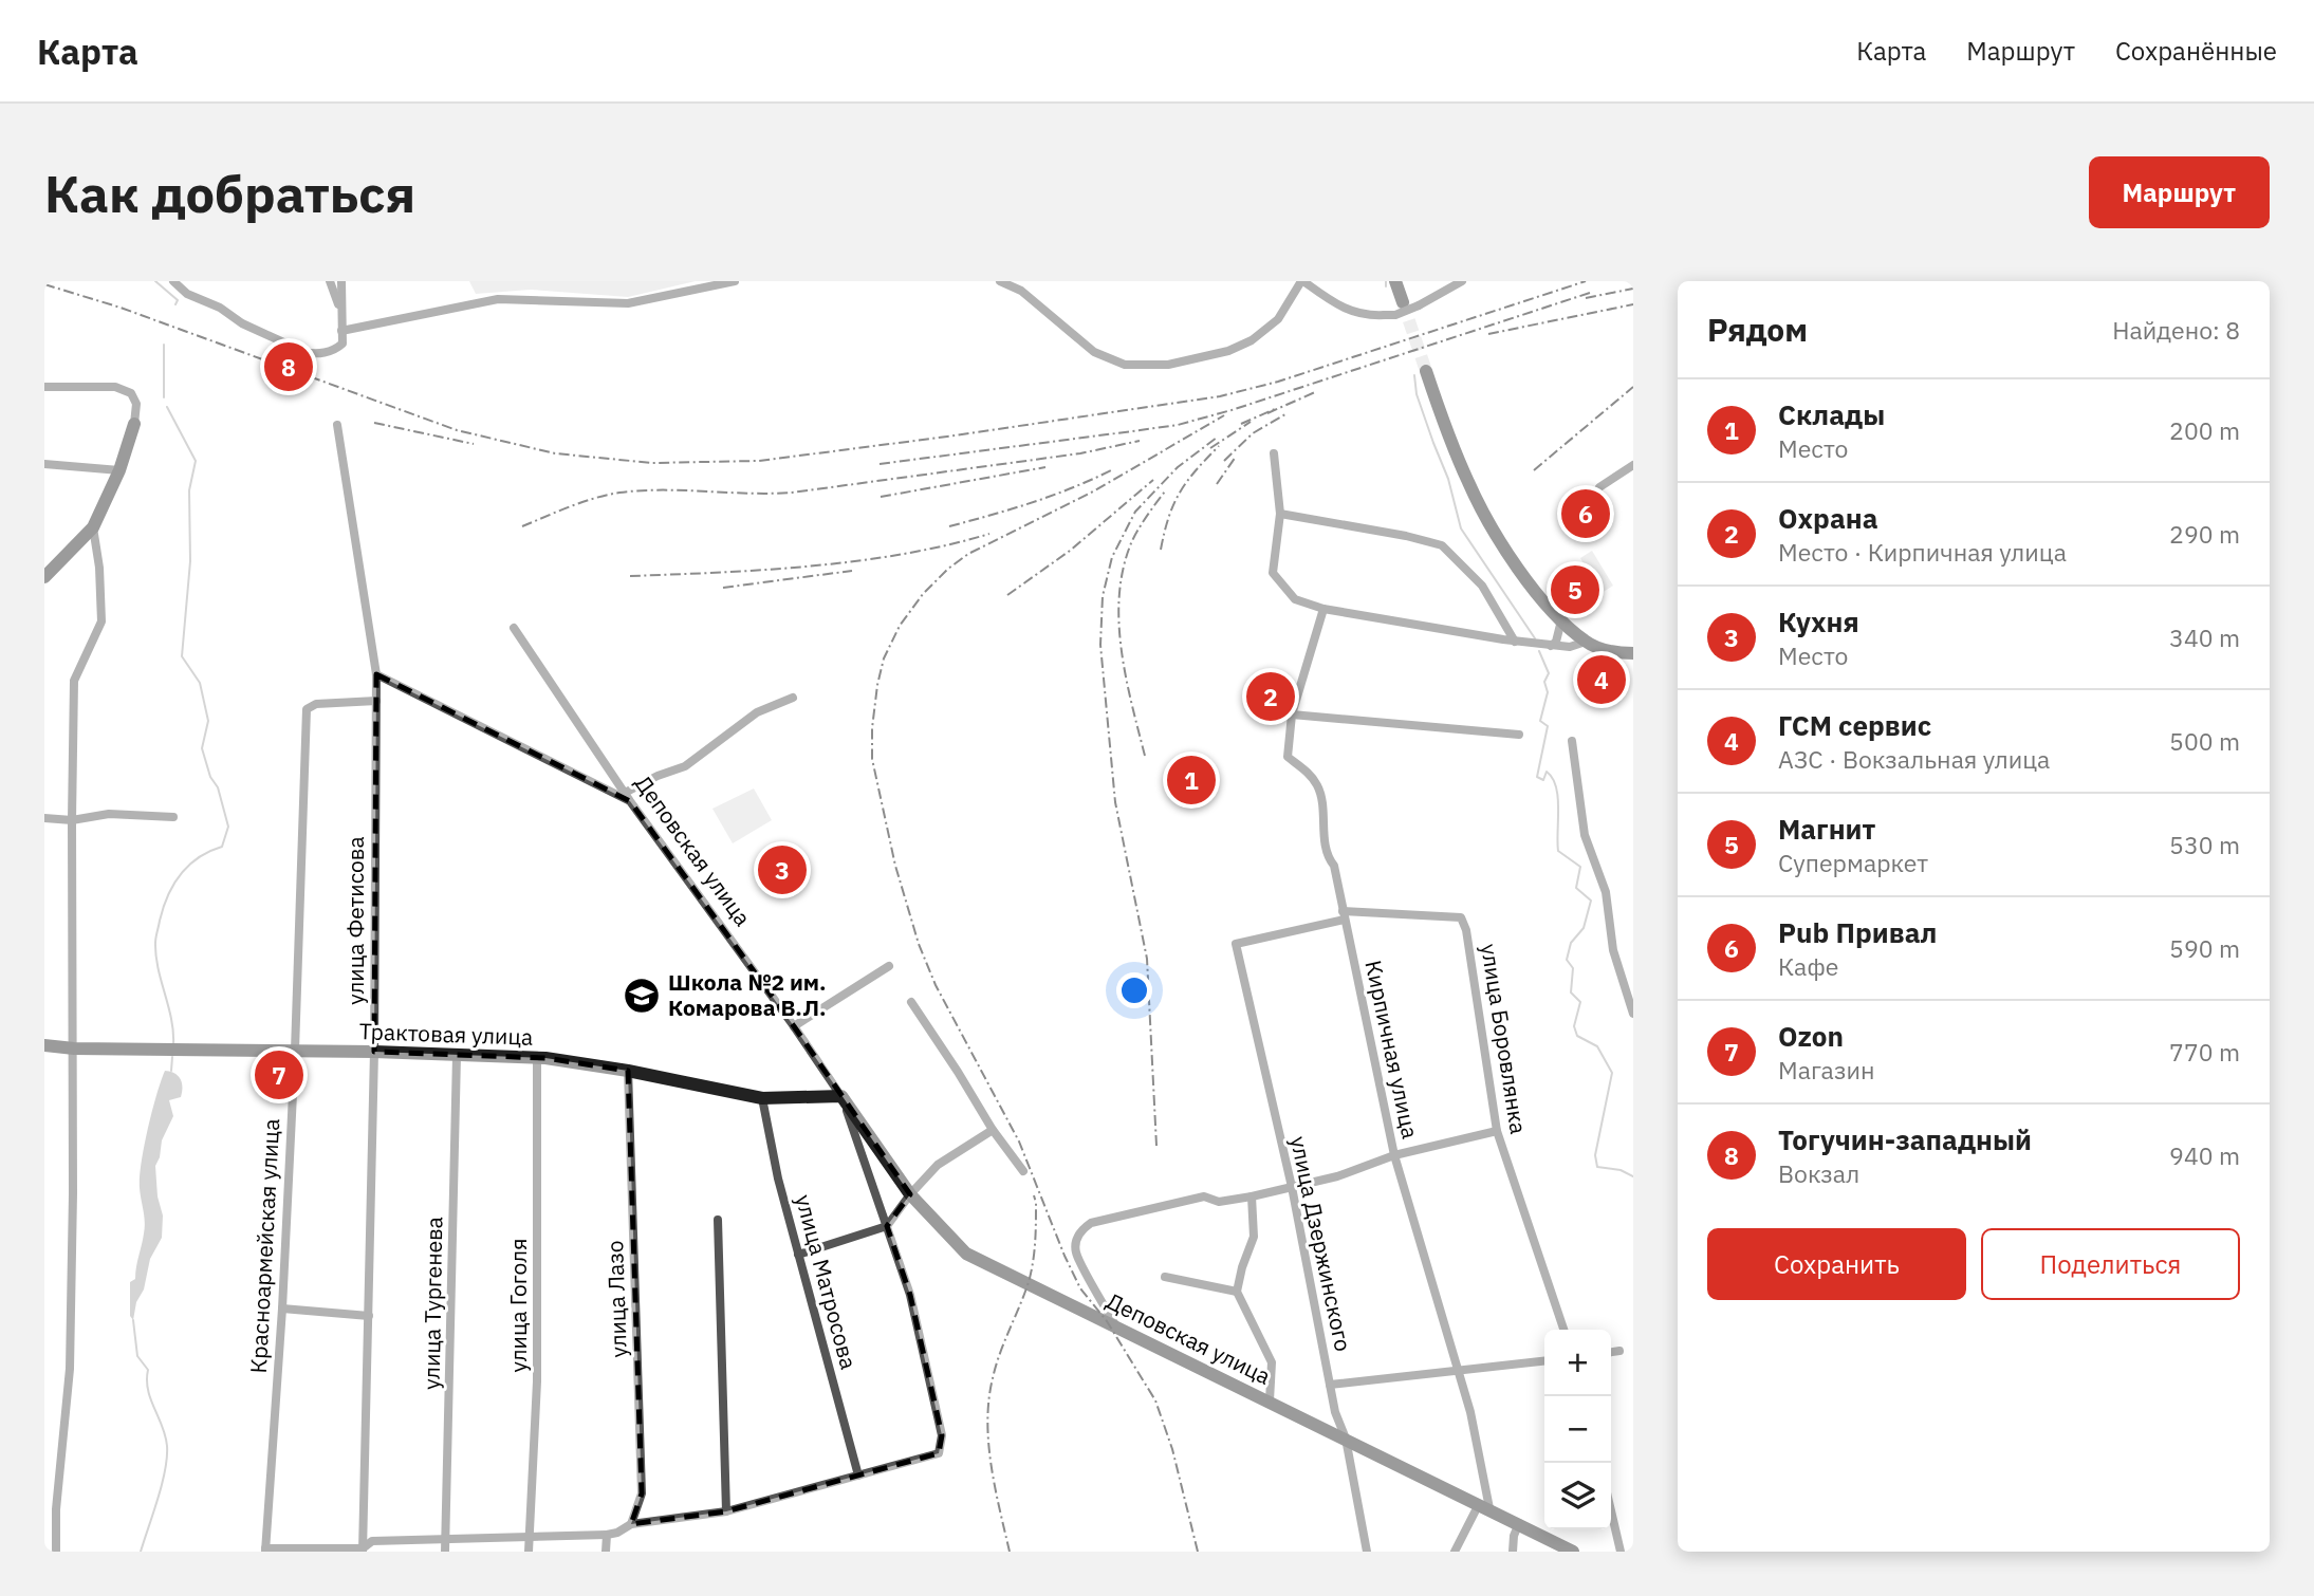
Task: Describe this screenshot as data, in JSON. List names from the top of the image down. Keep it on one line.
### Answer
{"streets":{"street":["Деповская улица","улица Фетисова","Трактовая улица","улица Боровлянка","Кирпичная улица","улица Дзержинского","Красноармейская улица","улица Матросова","улица Лазо","улица Тургенева","улица Гоголя"]},"crossings":[["Деповская улица","Трактовая улица"],["Деповская улица","Кирпичная улица"],["Деповская улица","улица Дзержинского"],["Деповская улица","улица Матросова"],["улица Фетисова","Трактовая улица"],["улица Фетисова","Красноармейская улица"],["Трактовая улица","Красноармейская улица"],["Трактовая улица","улица Матросова"],["Трактовая улица","улица Лазо"],["Трактовая улица","улица Тургенева"],["Трактовая улица","улица Гоголя"],["улица Боровлянка","Кирпичная улица"],["улица Боровлянка","улица Дзержинского"],["Кирпичная улица","улица Дзержинского"]],"places":{"school or university":["Школа №2 им. Комарова В.Л."]},"page":{"header":"Карта","nav":["Карта","Маршрут","Сохранённые"],"buttons":["Маршрут",["Сохранить","Поделиться"]],"title":"Как добраться","heading":["Рядом","Найдено: 8"],"pins":["8","6","5","4","2","1","3","7"],"list":[{"mark":"1","name":"Склады","note":"Место","value":"200 m"},{"mark":"2","name":"Охрана","note":"Место · Кирпичная улица","value":"290 m"},{"mark":"3","name":"Кухня","note":"Место","value":"340 m"},{"mark":"4","name":"ГСМ сервис","note":"АЗС · Вокзальная улица","value":"500 m"},{"mark":"5","name":"Магнит","note":"Супермаркет","value":"530 m"},{"mark":"6","name":"Pub Привал","note":"Кафе","value":"590 m"},{"mark":"7","name":"Ozon","note":"Магазин","value":"770 m"},{"mark":"8","name":"Тогучин-западный","note":"Вокзал","value":"940 m"}],"map_buttons":["+","−"]}}
